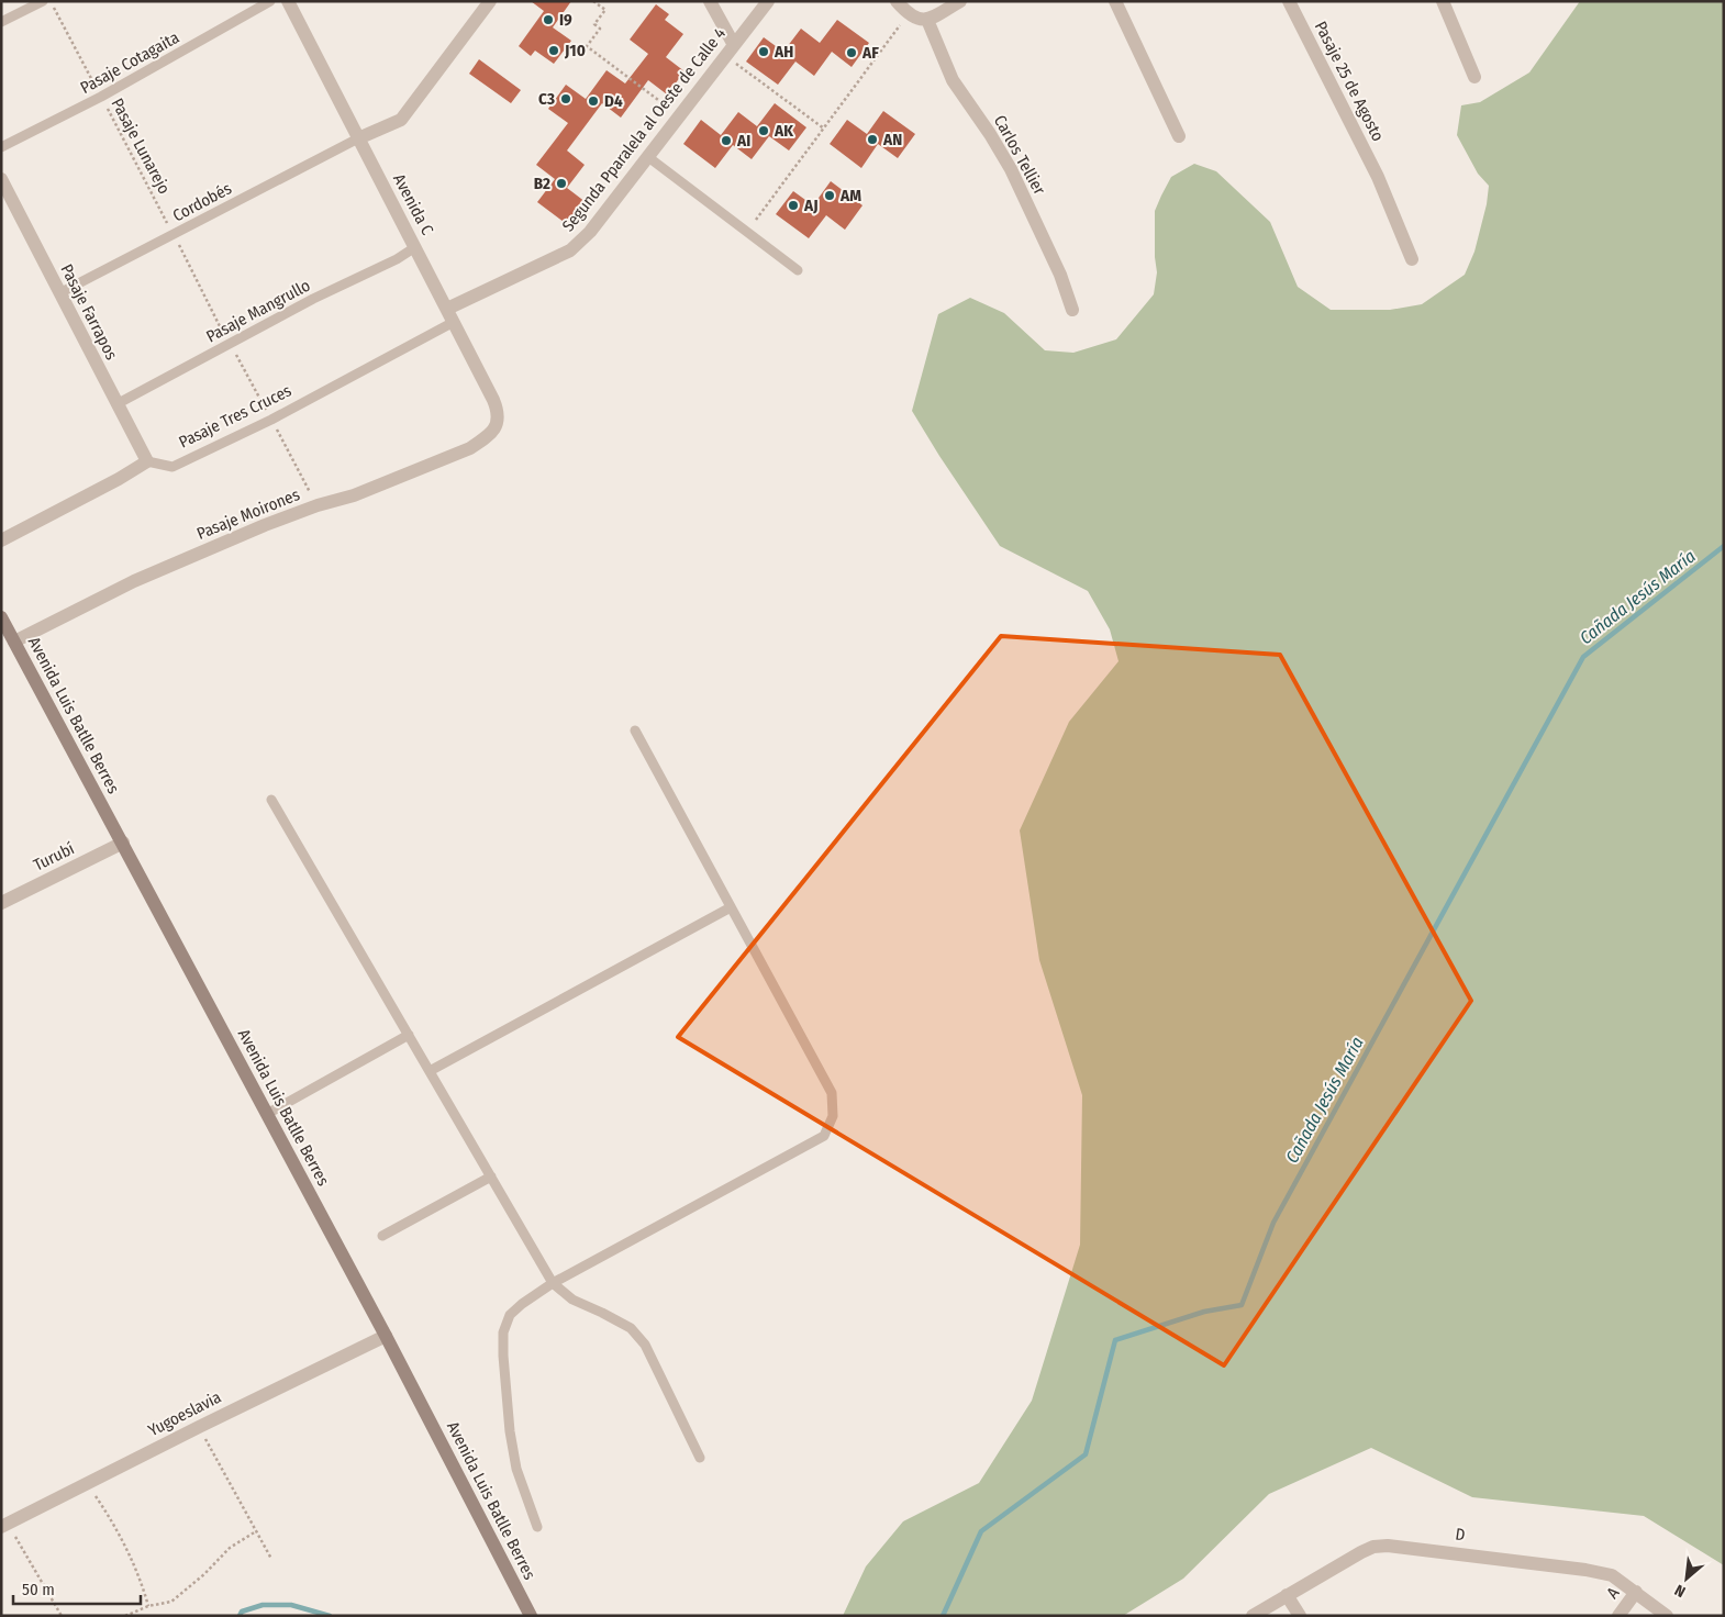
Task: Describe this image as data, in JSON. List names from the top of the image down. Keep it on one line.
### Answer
{"streets":{"main road":["Avenida Luis Batlle Berres"],"street":["Pasaje 25 de Agosto","Segunda Pparalela al Oeste de Calle 4","Carlos Tellier","Avenida C","Pasaje Farrapos","Pasaje Moirones","Turubí","Yugoeslavia","D","A"],"lane":["Pasaje Cotagaita","Cordobés","Pasaje Mangrullo","Pasaje Tres Cruces"],"path":["Pasaje Lunarejo"]},"crossings":[["Pasaje Cotagaita","Pasaje Lunarejo"],["Segunda Pparalela al Oeste de Calle 4","Avenida C"],["Pasaje Lunarejo","Cordobés"],["Pasaje Lunarejo","Pasaje Mangrullo"],["Pasaje Lunarejo","Pasaje Tres Cruces"],["Pasaje Lunarejo","Pasaje Moirones"],["Cordobés","Avenida C"],["Cordobés","Pasaje Farrapos"],["Avenida C","Pasaje Mangrullo"],["Avenida C","Pasaje Tres Cruces"],["Avenida C","Pasaje Moirones"],["Pasaje Mangrullo","Pasaje Farrapos"],["Pasaje Farrapos","Pasaje Tres Cruces"],["Pasaje Moirones","Avenida Luis Batlle Berres"],["Avenida Luis Batlle Berres","Turubí"],["Avenida Luis Batlle Berres","Yugoeslavia"],["D","A"]],"water":["Cañada Jesús María"],"places":["I9","J10","AH","AF","C3","D4","AK","AN","AI","B2","AM","AJ"],"scale_bar":"50 m","north":"bottom left"}
